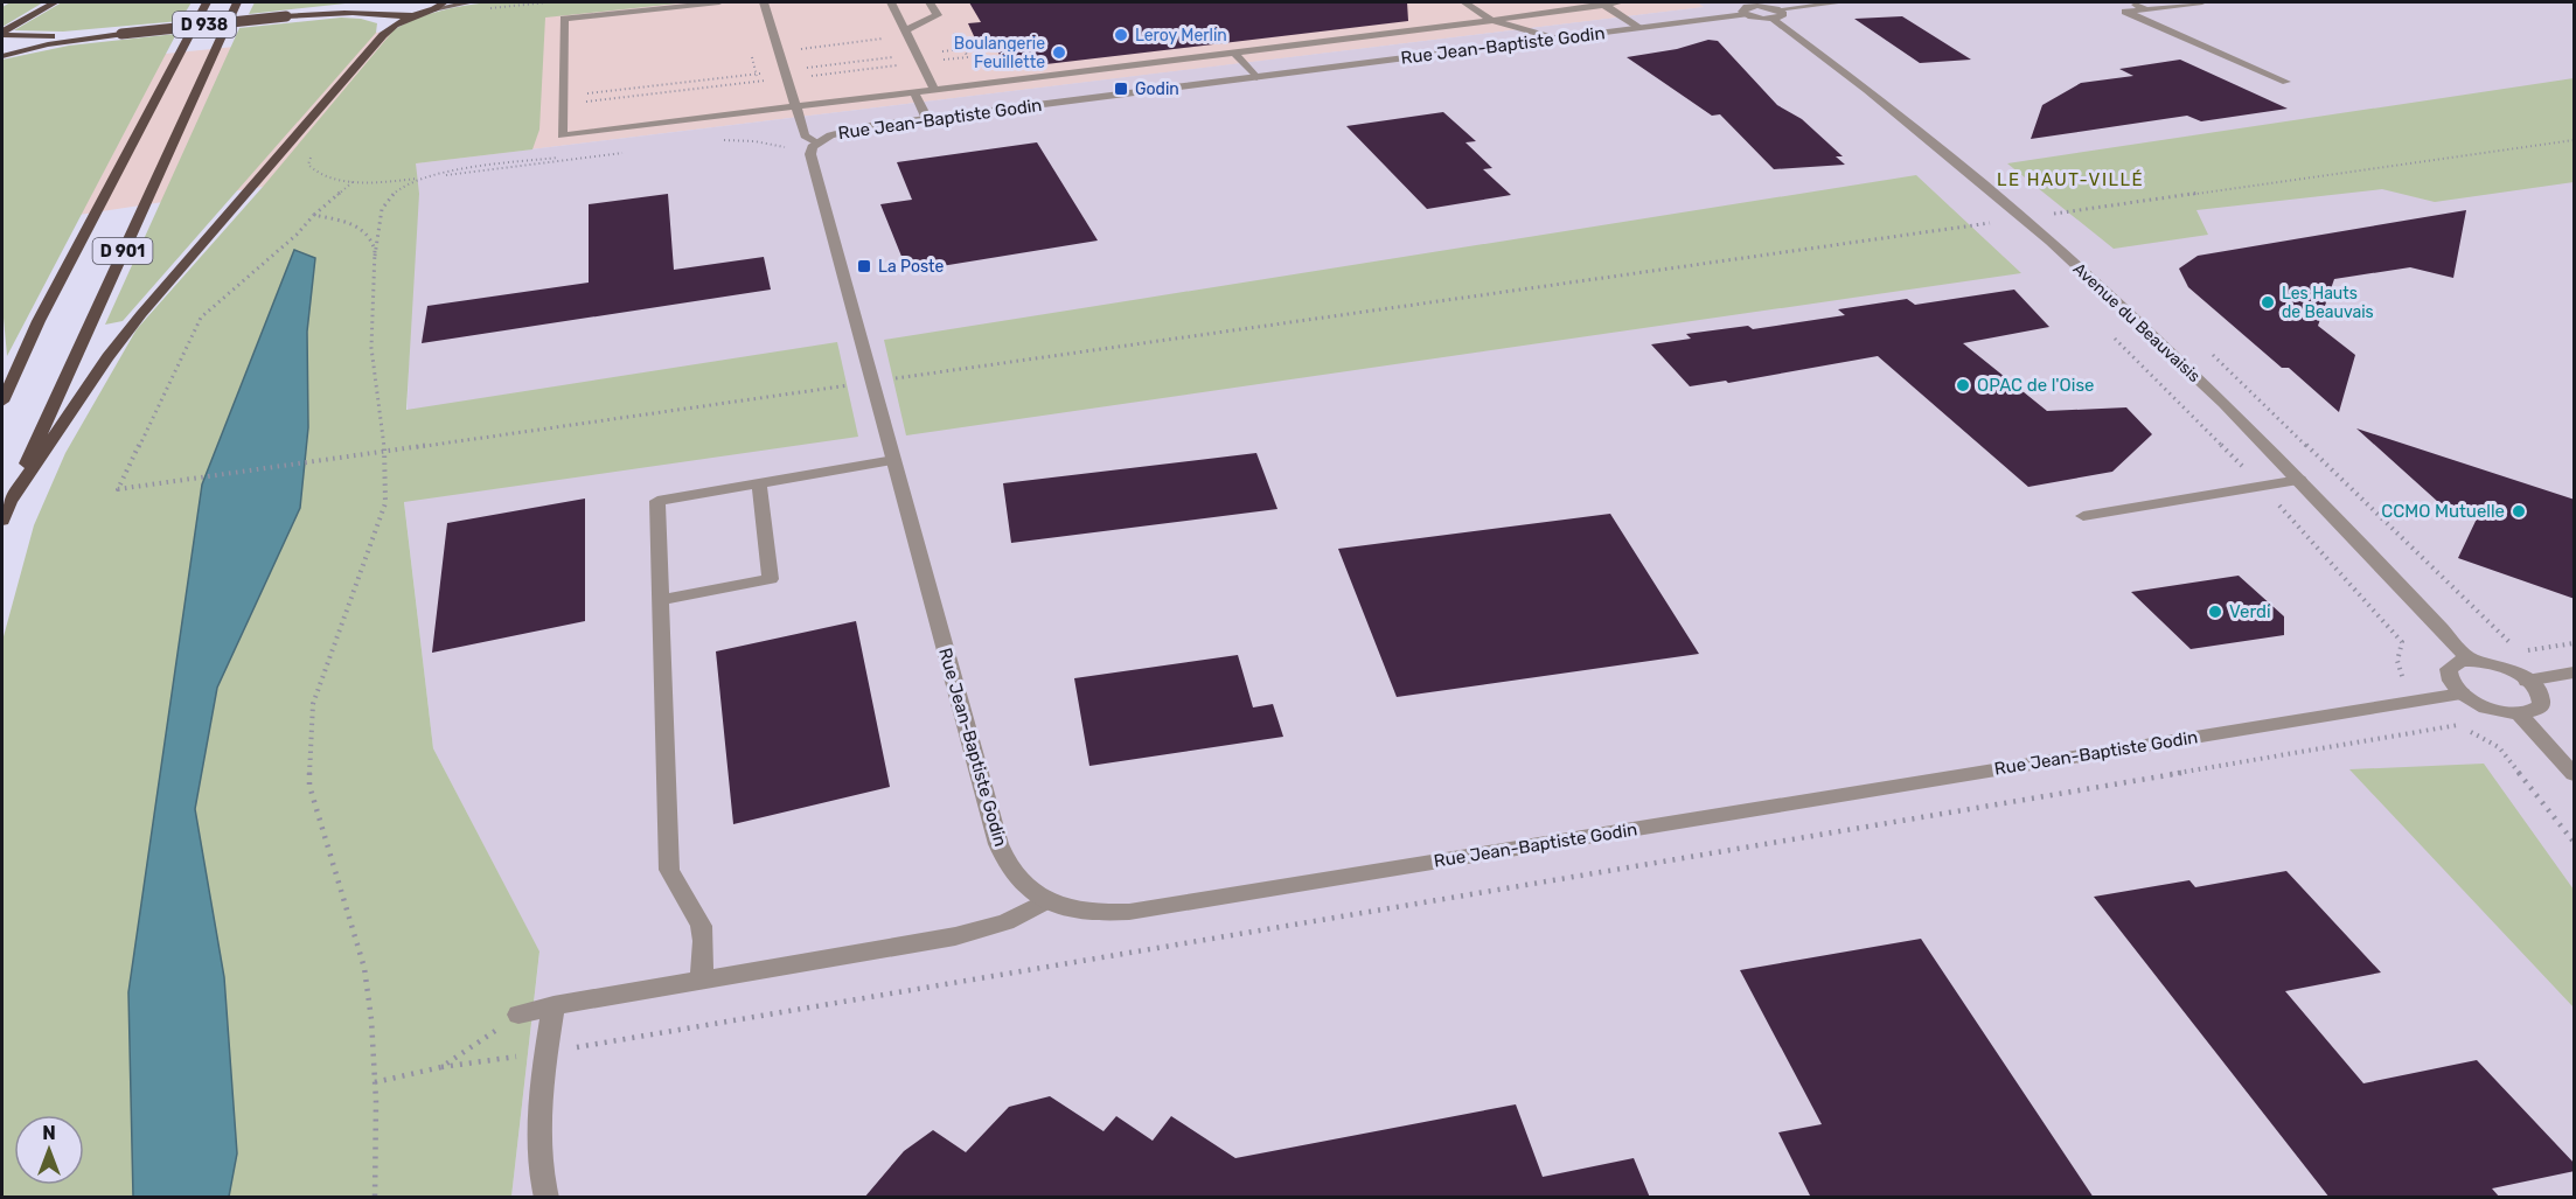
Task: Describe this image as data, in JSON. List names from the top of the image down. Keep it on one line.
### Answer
{"streets":{"main road":["D 938","D 901"],"street":["Rue Jean-Baptiste Godin","Avenue du Beauvaisis"]},"crossings":[["Rue Jean-Baptiste Godin","Avenue du Beauvaisis"]],"districts":["LE HAUT-VILLÉ"],"places":{"other":["Leroy Merlin","Boulangerie Feuillette","Les Hauts de Beauvais","OPAC de l'Oise","CCMO Mutuelle","Verdi"],"transit":["Godin","La Poste"]},"north":"top"}
